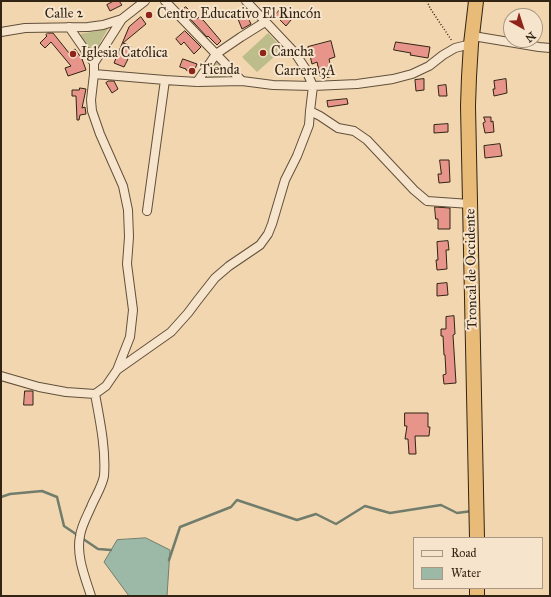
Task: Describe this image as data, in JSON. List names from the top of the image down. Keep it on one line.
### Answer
{"streets":{"highway":["Troncal de Occidente"],"street":["Calle 2","Carrera 3A"]},"crossings":[["Carrera 3A","Troncal de Occidente"]],"places":["Centro Educativo El Rincón","Cancha","Iglesia Católica","Tienda"],"legend":["Road","Water"],"north":"bottom right"}
